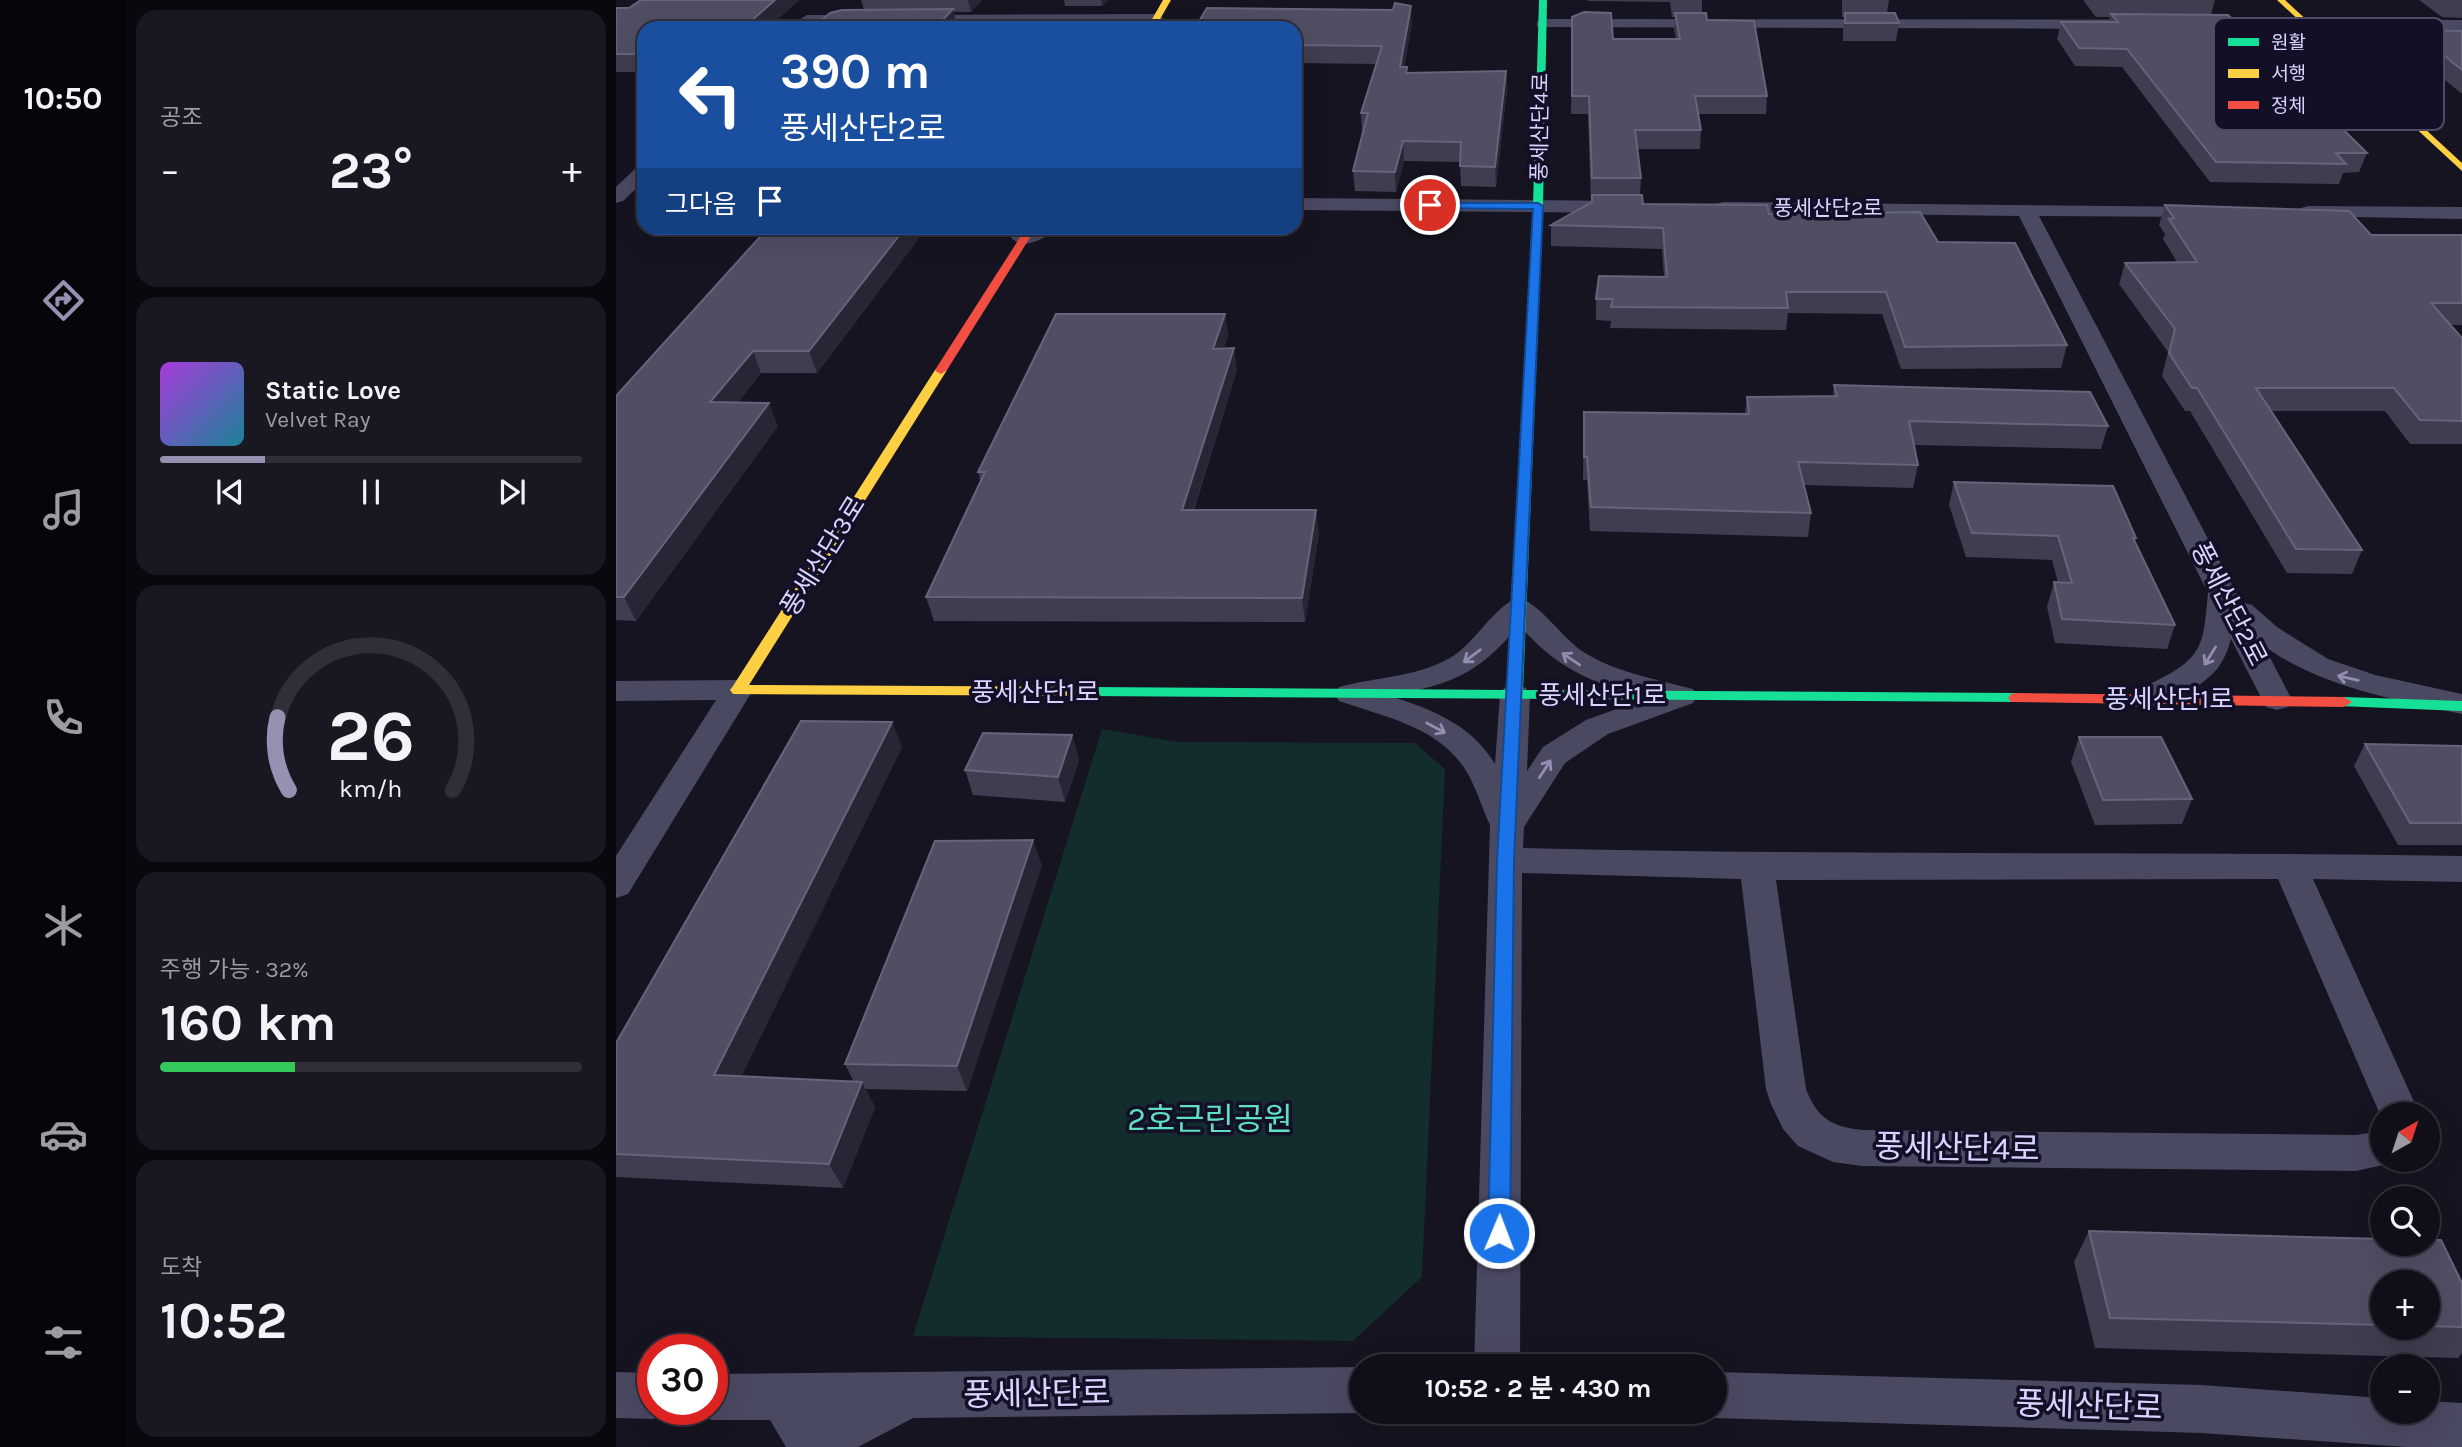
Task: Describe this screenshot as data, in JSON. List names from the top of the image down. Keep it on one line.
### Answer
{"streets":{"street":["풍세산단4로","풍세산단2로","풍세산단3로","풍세산단1로","풍세산단로"]},"crossings":[["풍세산단4로","풍세산단1로"],["풍세산단2로","풍세산단1로"],["풍세산단3로","풍세산단1로"]],"parks":["2호근린공원"],"legend":["원활","서행","정체"],"north":"top right","page":{"tabs":"10:50","tile":["공조",["주행 가능 · 32%","160 km"],["도착","10:52"]],"turn":["390 m","풍세산단2로"],"heat":["−","23°","+"],"then":"그다음","song":["Static Love","Velvet Ray"],"map_buttons":["+","−"],"limit":"30","trip":"10:52 · 2 분 · 430 m","gauge":["26","km/h"]}}
